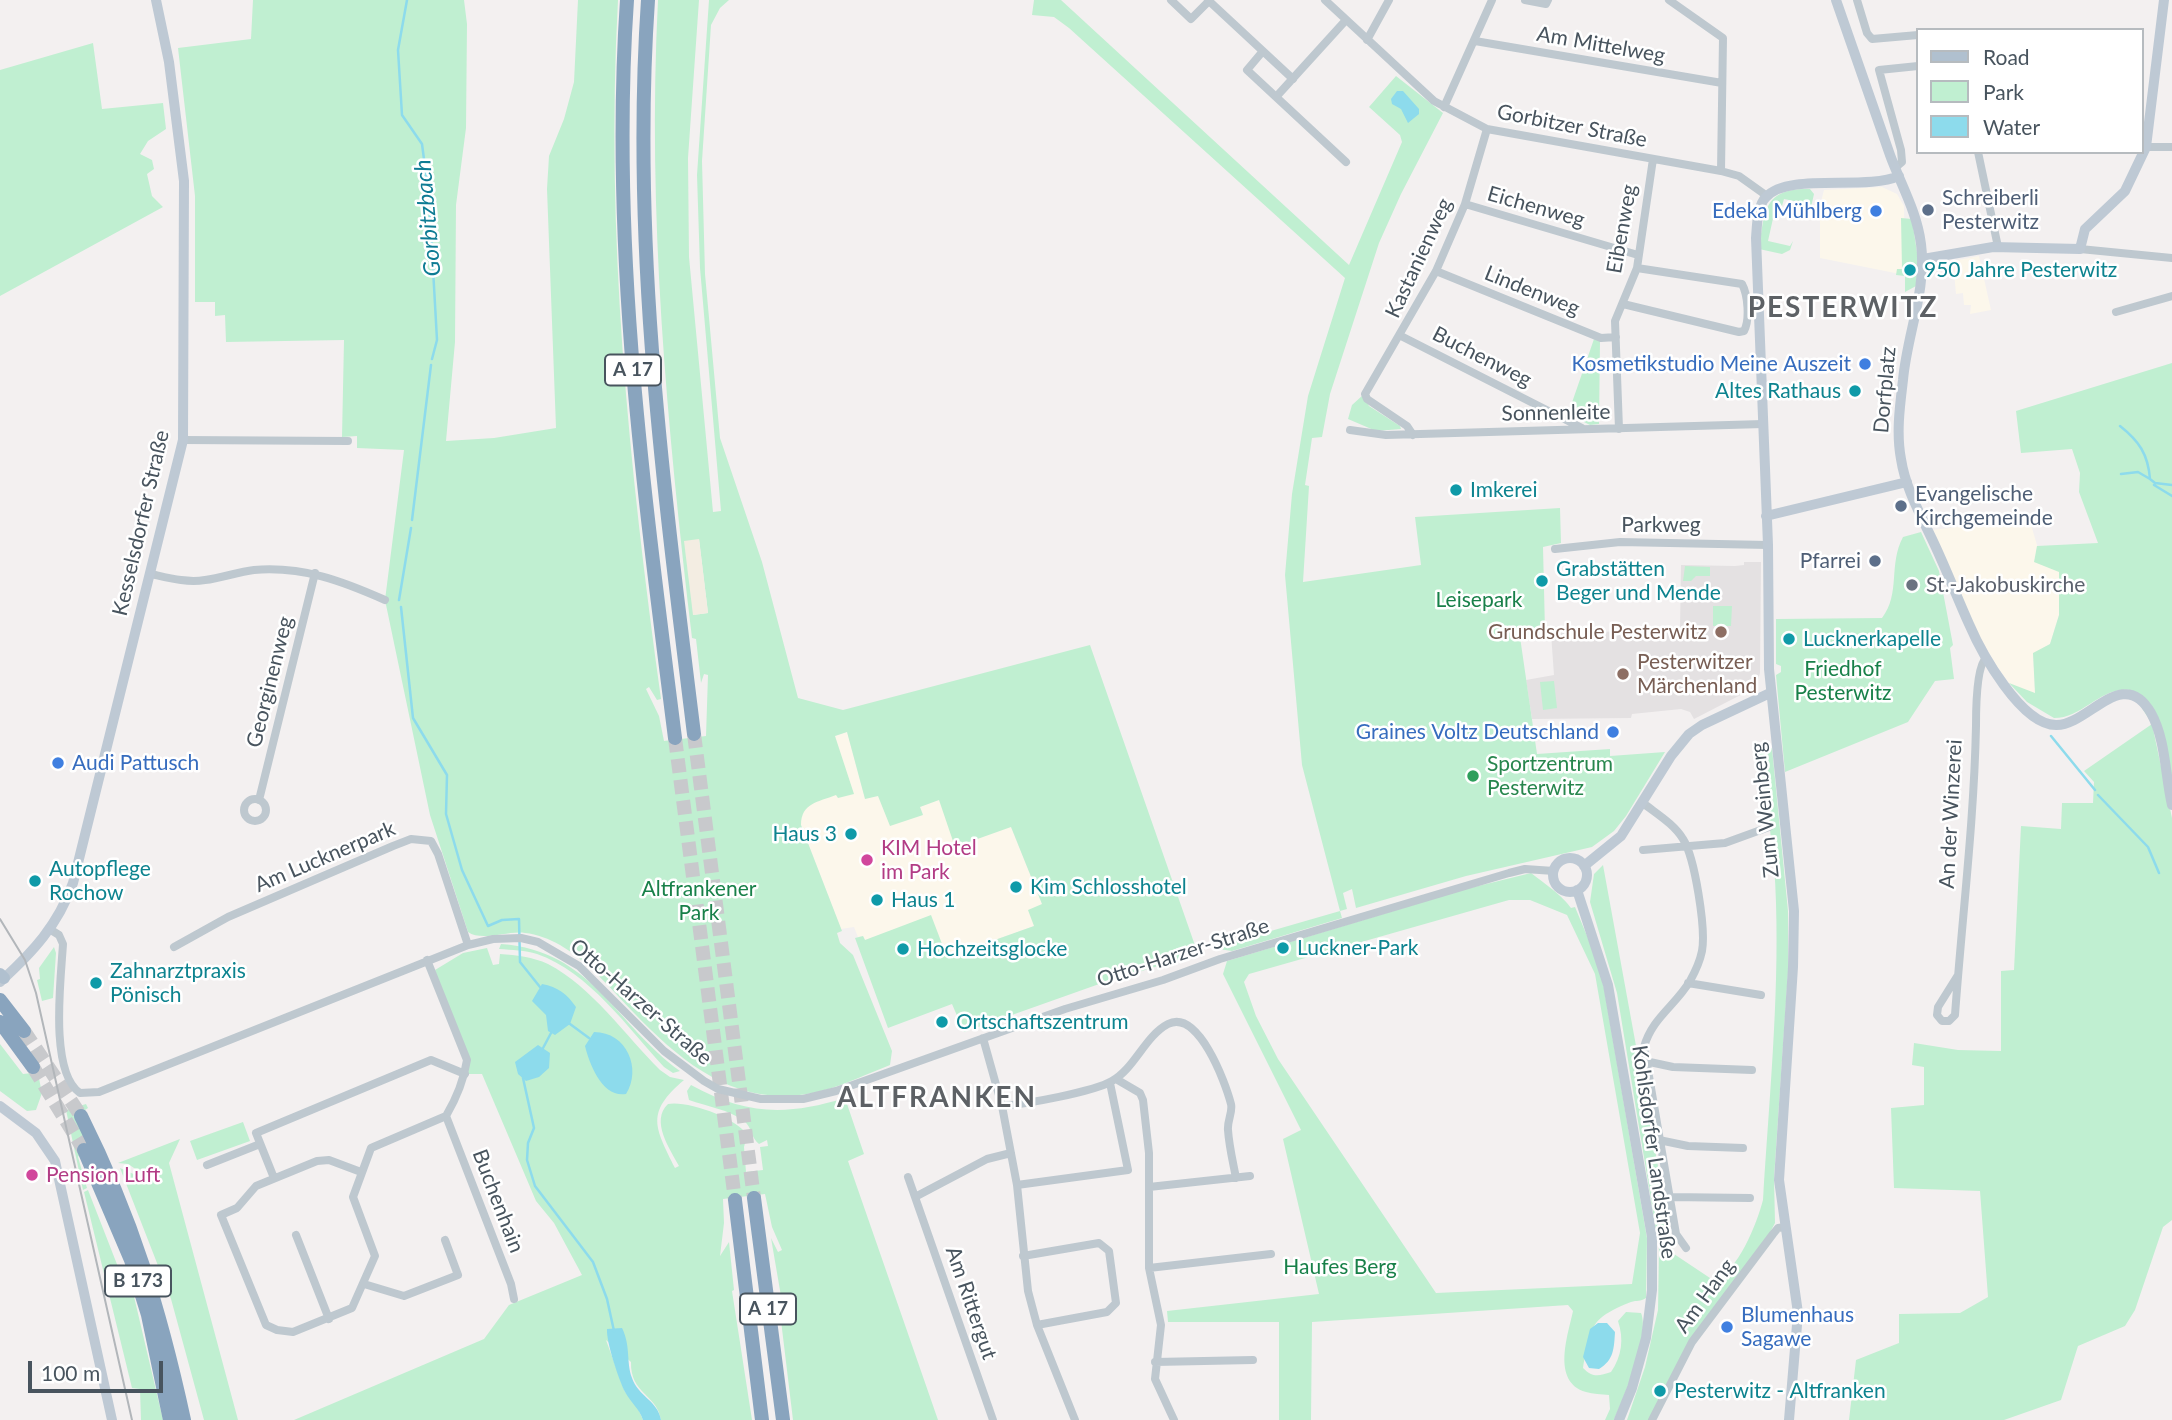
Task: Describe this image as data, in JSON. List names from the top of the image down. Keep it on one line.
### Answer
{"streets":{"highway":["A 17","B 173"],"street":["Am Mittelweg","Gorbitzer Straße","Eichenweg","Eibenweg","Kastanienweg","Lindenweg","Buchenweg","Dorfplatz","Sonnenleite","Kesselsdorfer Straße","Parkweg","Georginenweg","Zum Weinberg","An der Winzerei","Am Lucknerpark","Otto-Harzer-Straße","Kohlsdorfer Landstraße","Buchenhain","Am Hang","Am Rittergut"]},"crossings":[["Gorbitzer Straße","Eibenweg"],["Gorbitzer Straße","Kastanienweg"],["Gorbitzer Straße","Zum Weinberg"],["Eichenweg","Eibenweg"],["Eichenweg","Kastanienweg"],["Eibenweg","Lindenweg"],["Eibenweg","Sonnenleite"],["Kastanienweg","Lindenweg"],["Kastanienweg","Buchenweg"],["Kastanienweg","Sonnenleite"],["Buchenweg","Sonnenleite"],["Dorfplatz","An der Winzerei"],["Sonnenleite","Zum Weinberg"],["Kesselsdorfer Straße","Otto-Harzer-Straße"],["Parkweg","Zum Weinberg"],["Zum Weinberg","Am Hang"],["Am Lucknerpark","Otto-Harzer-Straße"],["Otto-Harzer-Straße","Kohlsdorfer Landstraße"]],"districts":["PESTERWITZ","ALTFRANKEN"],"water":["Gorbitzbach"],"parks":["Leisepark","Friedhof Pesterwitz","Altfrankener Park","Haufes Berg"],"places":["Schreiberli Pesterwitz","Edeka Mühlberg","950 Jahre Pesterwitz","Kosmetikstudio Meine Auszeit","Altes Rathaus","Imkerei","Evangelische Kirchgemeinde","Pfarrei","Grabstätten Beger und Mende","St.-Jakobuskirche","Grundschule Pesterwitz","Lucknerkapelle","Pesterwitzer Märchenland","Graines Voltz Deutschland","Audi Pattusch","Sportzentrum Pesterwitz","Haus 3","KIM Hotel im Park","Autopflege Rochow","Kim Schlosshotel","Haus 1","Luckner-Park","Hochzeitsglocke","Zahnarztpraxis Pönisch","Ortschaftszentrum","Pension Luft","Blumenhaus Sagawe","Pesterwitz - Altfranken"],"legend":["Road","Park","Water"],"scale_bar":"100 m"}
